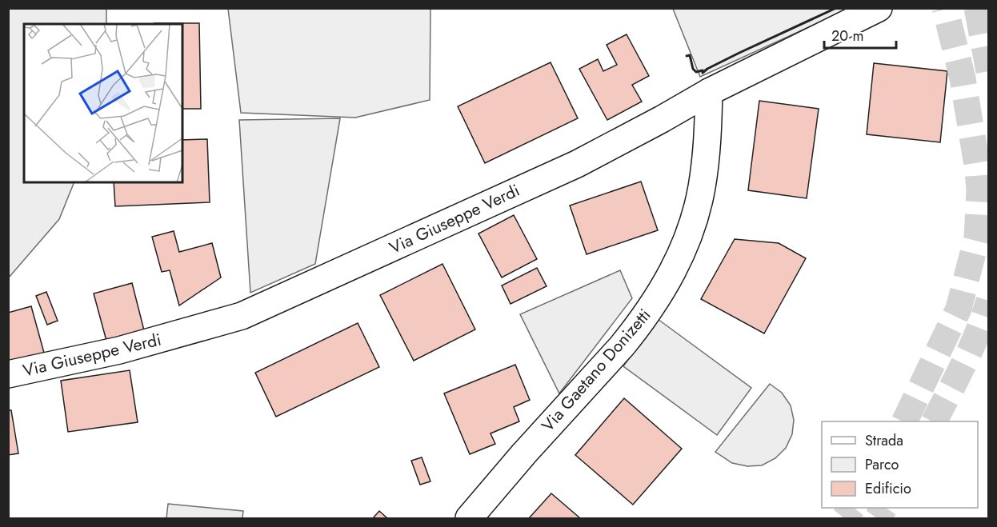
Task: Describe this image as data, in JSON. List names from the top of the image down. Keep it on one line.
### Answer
{"streets":{"street":["Via Giuseppe Verdi","Via Gaetano Donizetti"]},"crossings":[["Via Giuseppe Verdi","Via Gaetano Donizetti"]],"legend":["Strada","Parco","Edificio"],"scale_bar":"20 m"}
